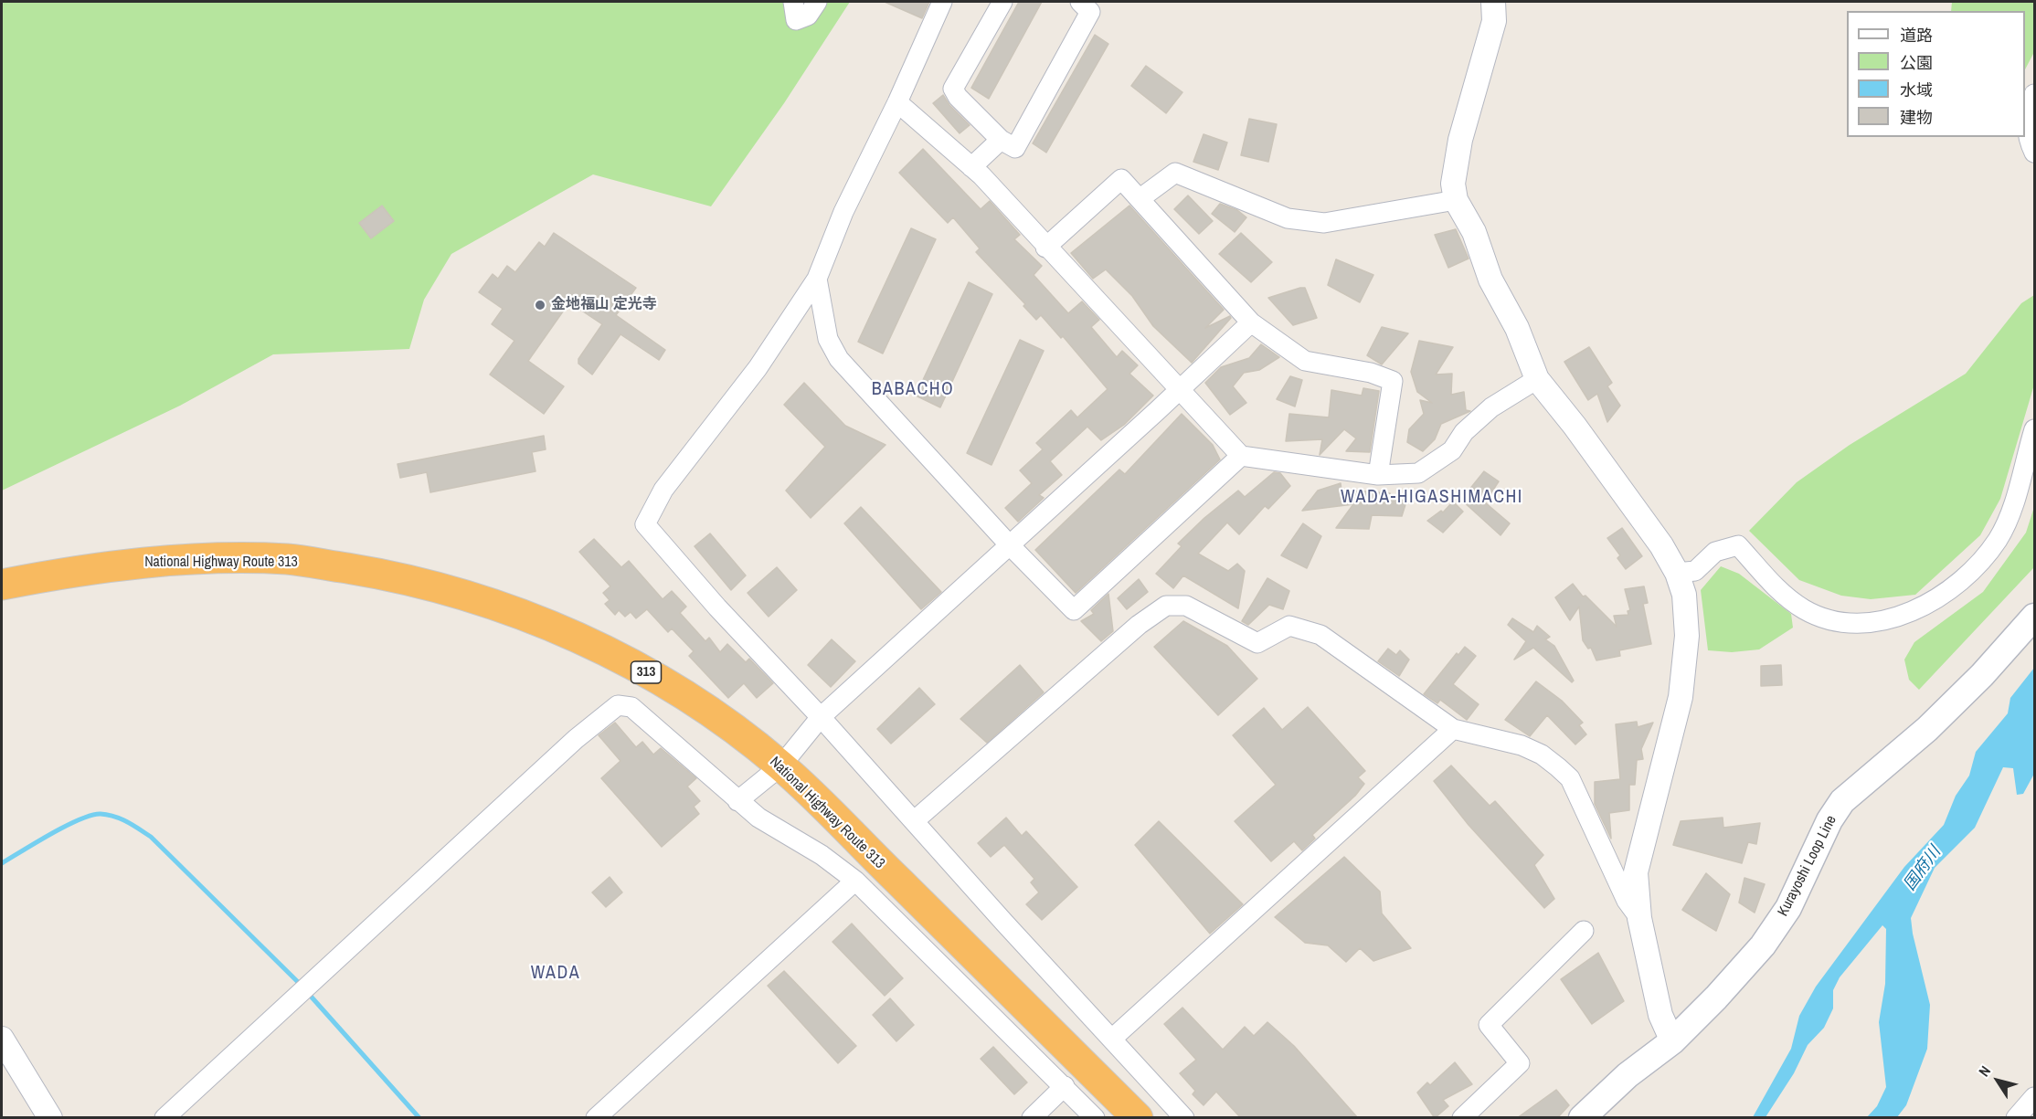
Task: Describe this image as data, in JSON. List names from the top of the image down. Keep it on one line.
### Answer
{"streets":{"highway":["National Highway Route 313","313"],"main road":["Kurayoshi Loop Line"]},"districts":["BABACHO","WADA-HIGASHIMACHI","WADA"],"water":["国府川"],"places":["金地福山 定光寺"],"legend":["道路","公園","水域","建物"],"north":"top left"}
